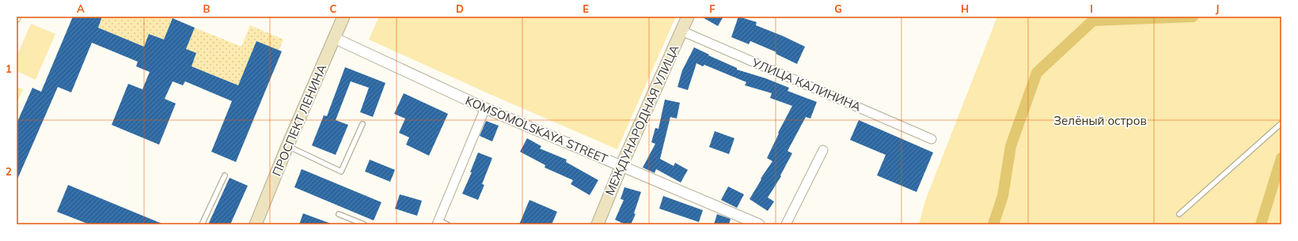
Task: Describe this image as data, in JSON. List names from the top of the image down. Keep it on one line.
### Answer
{"streets":{"main road":["ПРОСПЕКТ ЛЕНИНА","МЕЖДУНАРОДНАЯ УЛИЦА"],"street":["УЛИЦА КАЛИНИНА","KOMSOMOLSKAYA STREET"]},"crossings":[["УЛИЦА КАЛИНИНА","МЕЖДУНАРОДНАЯ УЛИЦА"],["ПРОСПЕКТ ЛЕНИНА","KOMSOMOLSKAYA STREET"],["МЕЖДУНАРОДНАЯ УЛИЦА","KOMSOMOLSKAYA STREET"]],"parks":["Зелёный остров"],"grid":{"columns":["A","B","C","D","E","F","G","H","I","J"],"rows":["1","2"]}}
